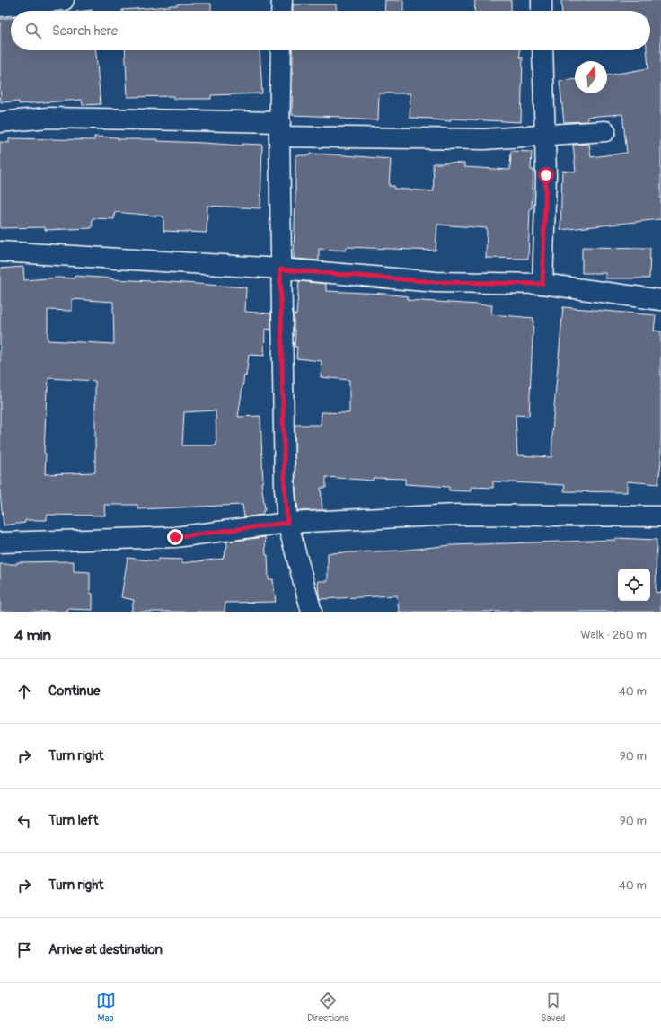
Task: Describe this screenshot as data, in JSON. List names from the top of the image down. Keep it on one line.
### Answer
{"north":"top","page":{"search":"Search here","heading":["4 min","Walk · 260 m"],"list":[["Continue","40 m"],["Turn right","90 m"],["Turn left","90 m"],["Turn right","40 m"],"Arrive at destination"],"nav":["Map","Directions","Saved"]}}
